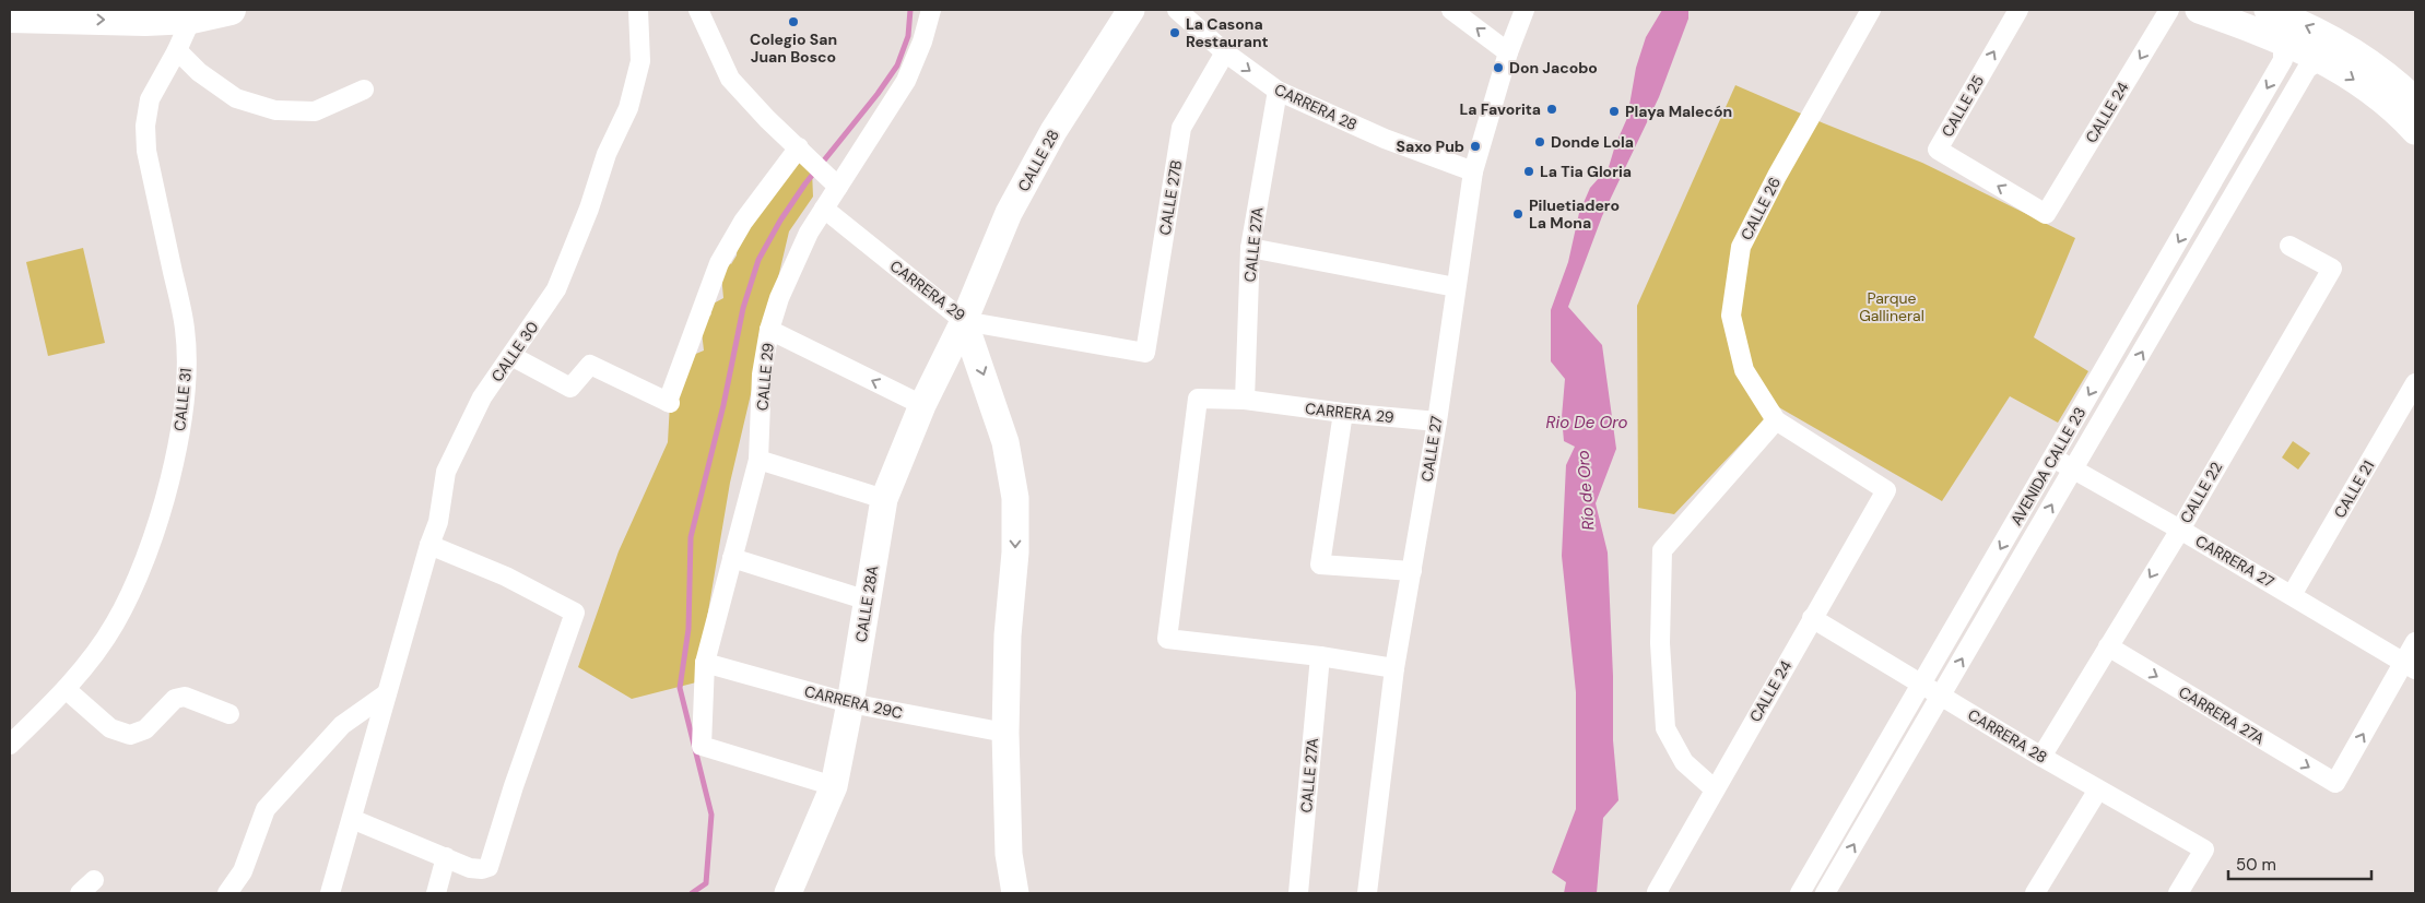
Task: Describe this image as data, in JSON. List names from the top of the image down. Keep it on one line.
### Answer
{"streets":{"street":["CALLE 25","CARRERA 28","CALLE 24","CALLE 28","CALLE 27B","CALLE 26","CALLE 27A","CARRERA 29","CALLE 30","CALLE 29","CALLE 31","CALLE 27","AVENIDA CALLE 23","CALLE 21","CALLE 22","CARRERA 27","CALLE 28A","CARRERA 29C","CARRERA 27A"]},"crossings":[["CALLE 25","CALLE 24"],["CARRERA 28","CALLE 24"],["CARRERA 28","CALLE 27B"],["CARRERA 28","CALLE 27A"],["CARRERA 28","CALLE 27"],["CARRERA 28","AVENIDA CALLE 23"],["CARRERA 28","CALLE 22"],["CALLE 24","CALLE 26"],["CALLE 28","CARRERA 29"],["CALLE 28","CALLE 28A"],["CALLE 27B","CARRERA 29"],["CALLE 27A","CARRERA 29"],["CARRERA 29","CALLE 29"],["CARRERA 29","CALLE 27"],["CARRERA 29","CALLE 28A"],["CALLE 29","CALLE 28A"],["CALLE 29","CARRERA 29C"],["AVENIDA CALLE 23","CARRERA 27"],["CALLE 21","CARRERA 27"],["CALLE 22","CARRERA 27"],["CALLE 22","CARRERA 27A"],["CARRERA 27","CARRERA 27A"],["CALLE 28A","CARRERA 29C"]],"water":["Rio De Oro","Río de Oro"],"parks":["Parque Gallineral"],"places":["Colegio San Juan Bosco","La Casona Restaurant","Don Jacobo","La Favorita","Playa Malecón","Donde Lola","Saxo Pub","La Tia Gloria","Piluetiadero La Mona"],"scale_bar":"50 m"}
